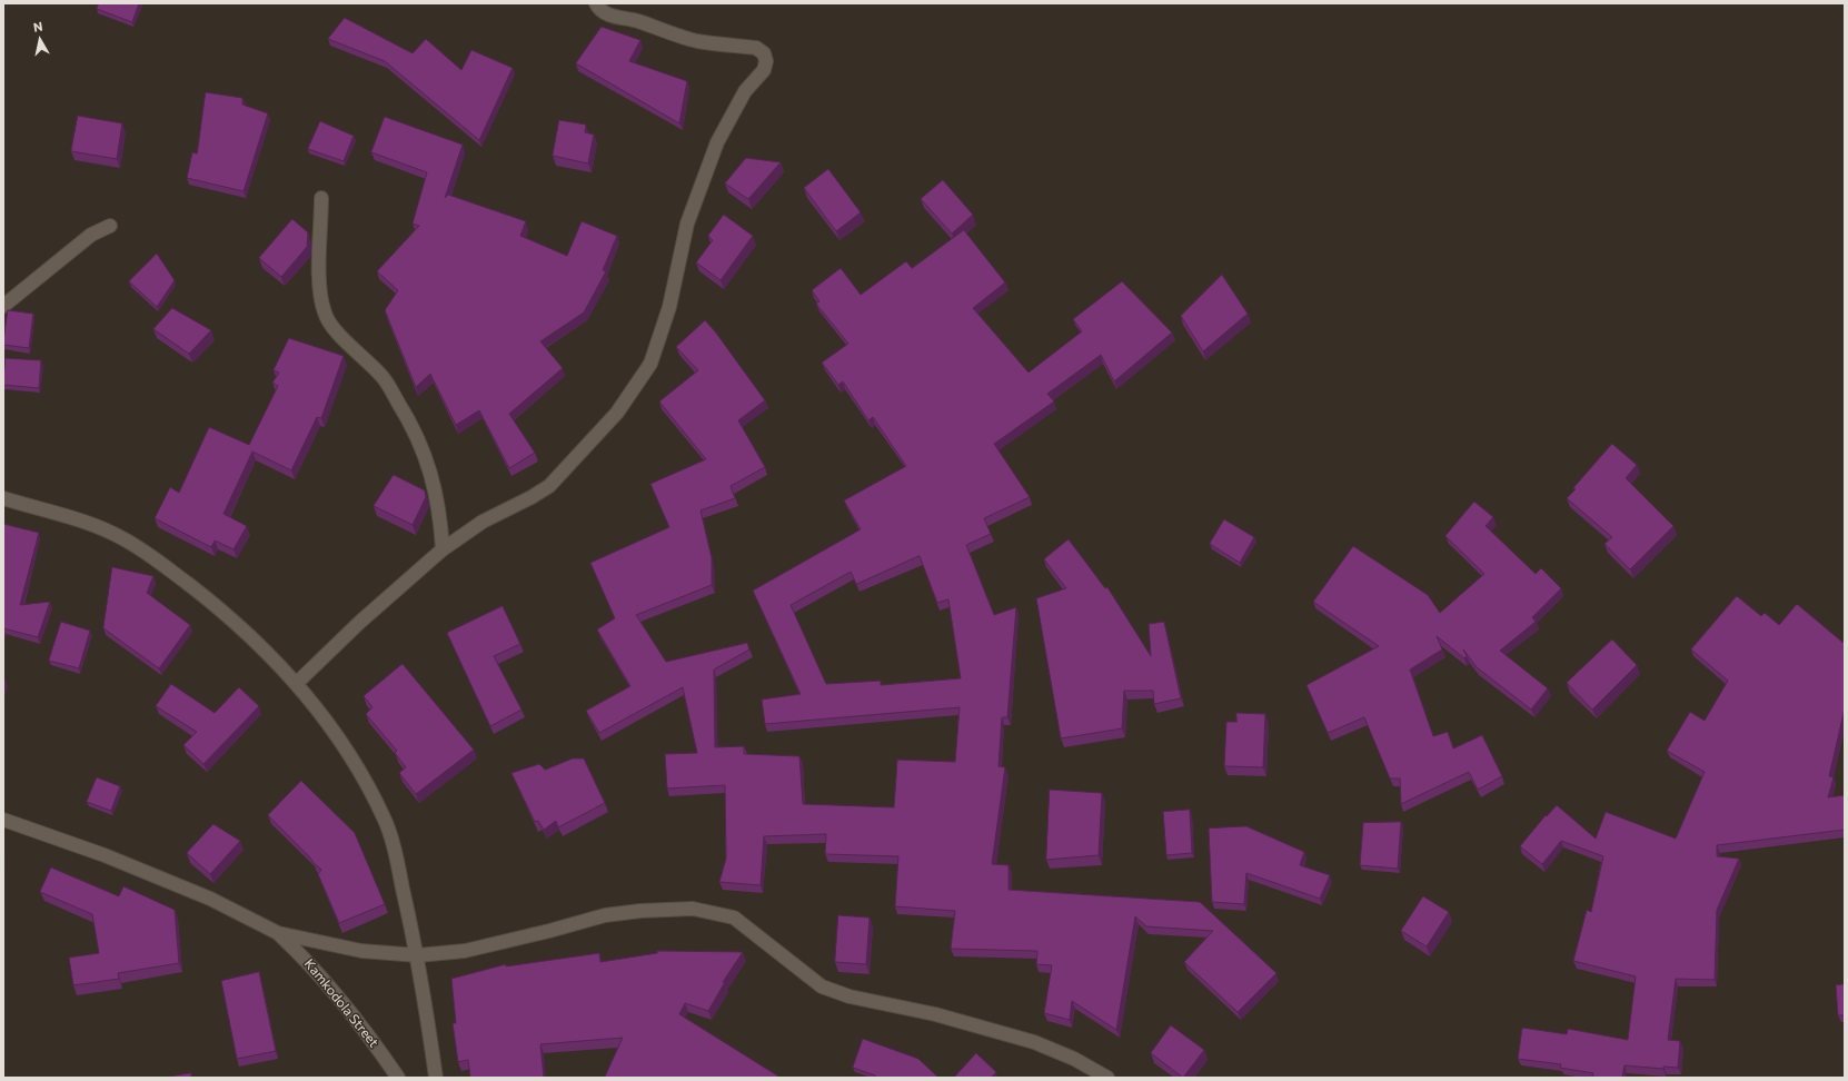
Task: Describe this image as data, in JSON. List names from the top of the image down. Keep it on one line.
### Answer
{"streets":{"street":["Kamkodola Street"]},"north":"top"}
